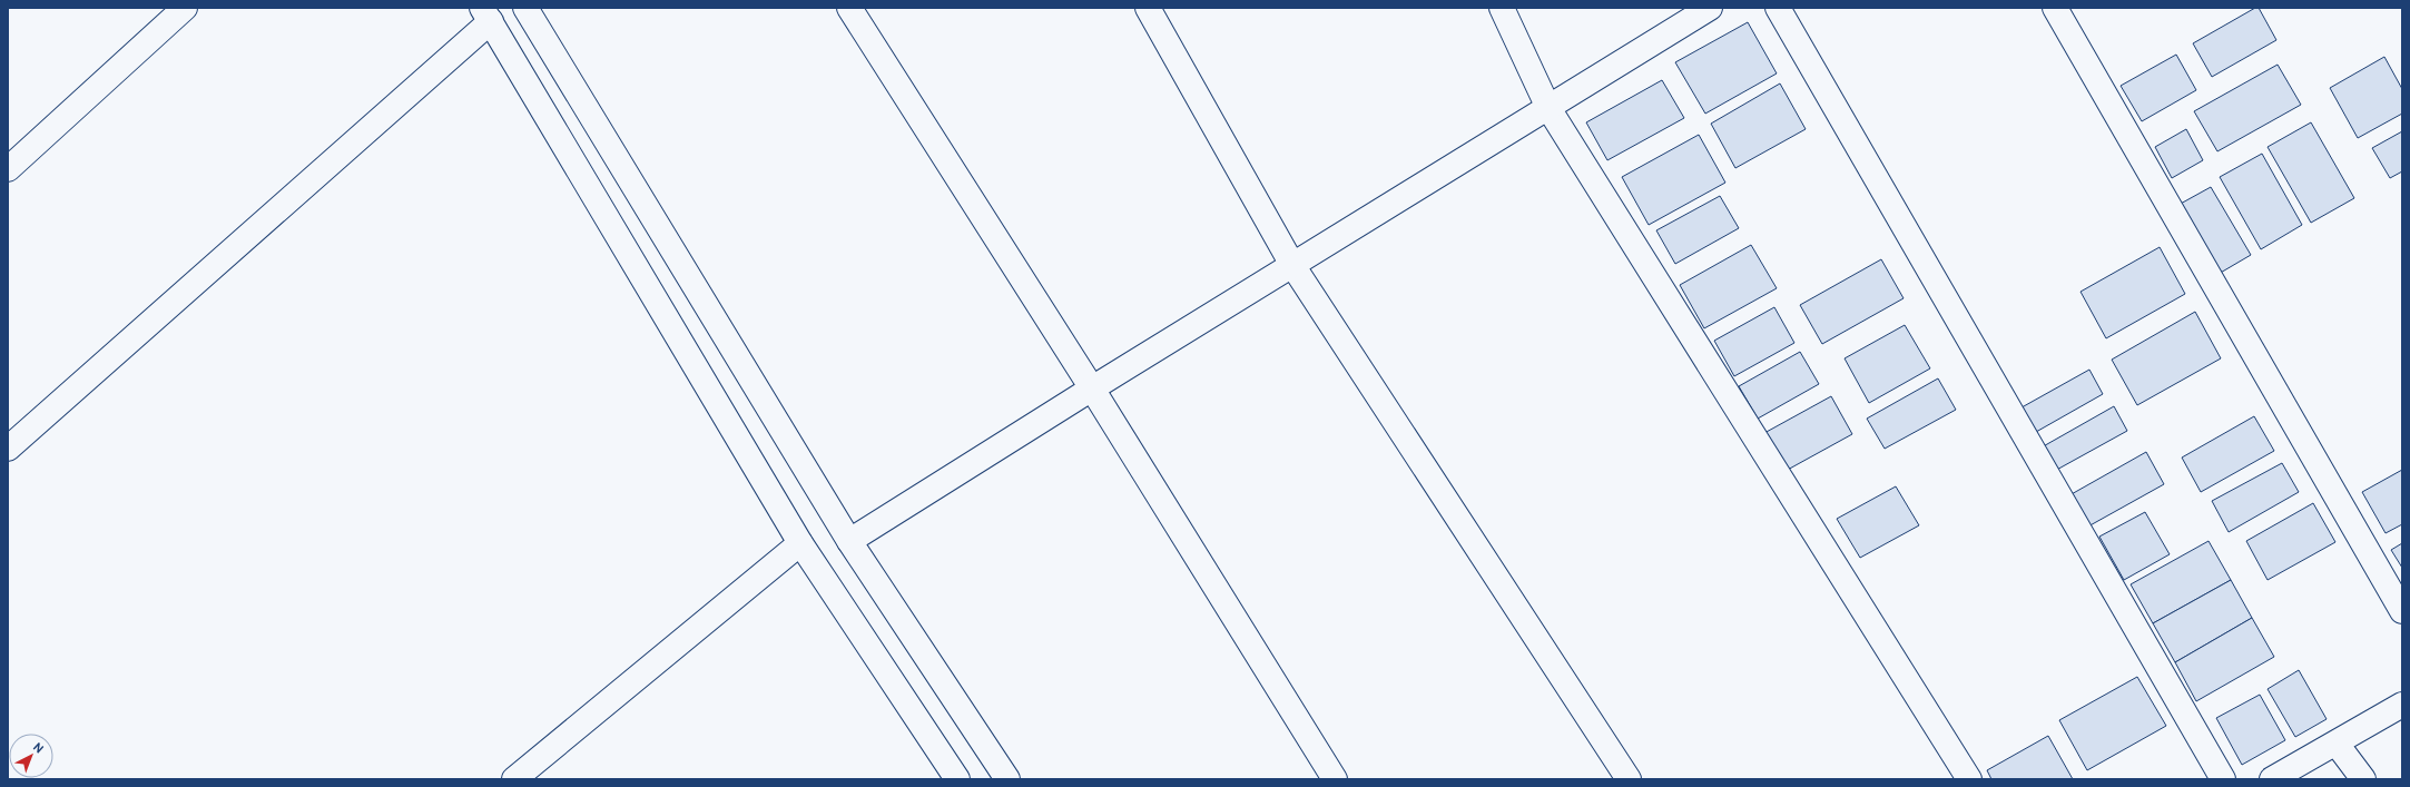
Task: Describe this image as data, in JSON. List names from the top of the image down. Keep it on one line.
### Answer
{"north":"top right"}
